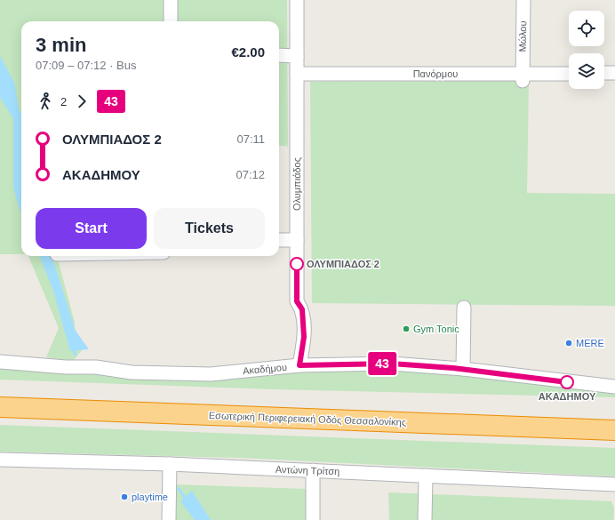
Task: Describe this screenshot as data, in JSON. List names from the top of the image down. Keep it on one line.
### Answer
{"streets":{"highway":["Εσωτερική Περιφερειακή Οδός Θεσσαλονίκης"],"street":["Μώλου","Πανόρμου","Ολυμπιάδος","Ακαδήμου","Αντώνη Τρίτση"]},"crossings":[["Μώλου","Πανόρμου"],["Πανόρμου","Ολυμπιάδος"],["Ολυμπιάδος","Ακαδήμου"]],"places":["ΟΛΥΜΠΙΑΔΟΣ 2","Gym Tonic","MERE","ΑΚΑΔΗΜΟΥ","playtime"],"lines":["bus line 43"],"page":{"on_map":"43","heading":["3 min","07:09 – 07:12 · Bus","€2.00"],"legs":["2","43"],"list":[{"name":"ΟΛΥΜΠΙΑΔΟΣ 2","value":"07:11"},{"name":"ΑΚΑΔΗΜΟΥ","value":"07:12"}],"buttons":["Start","Tickets"]}}
